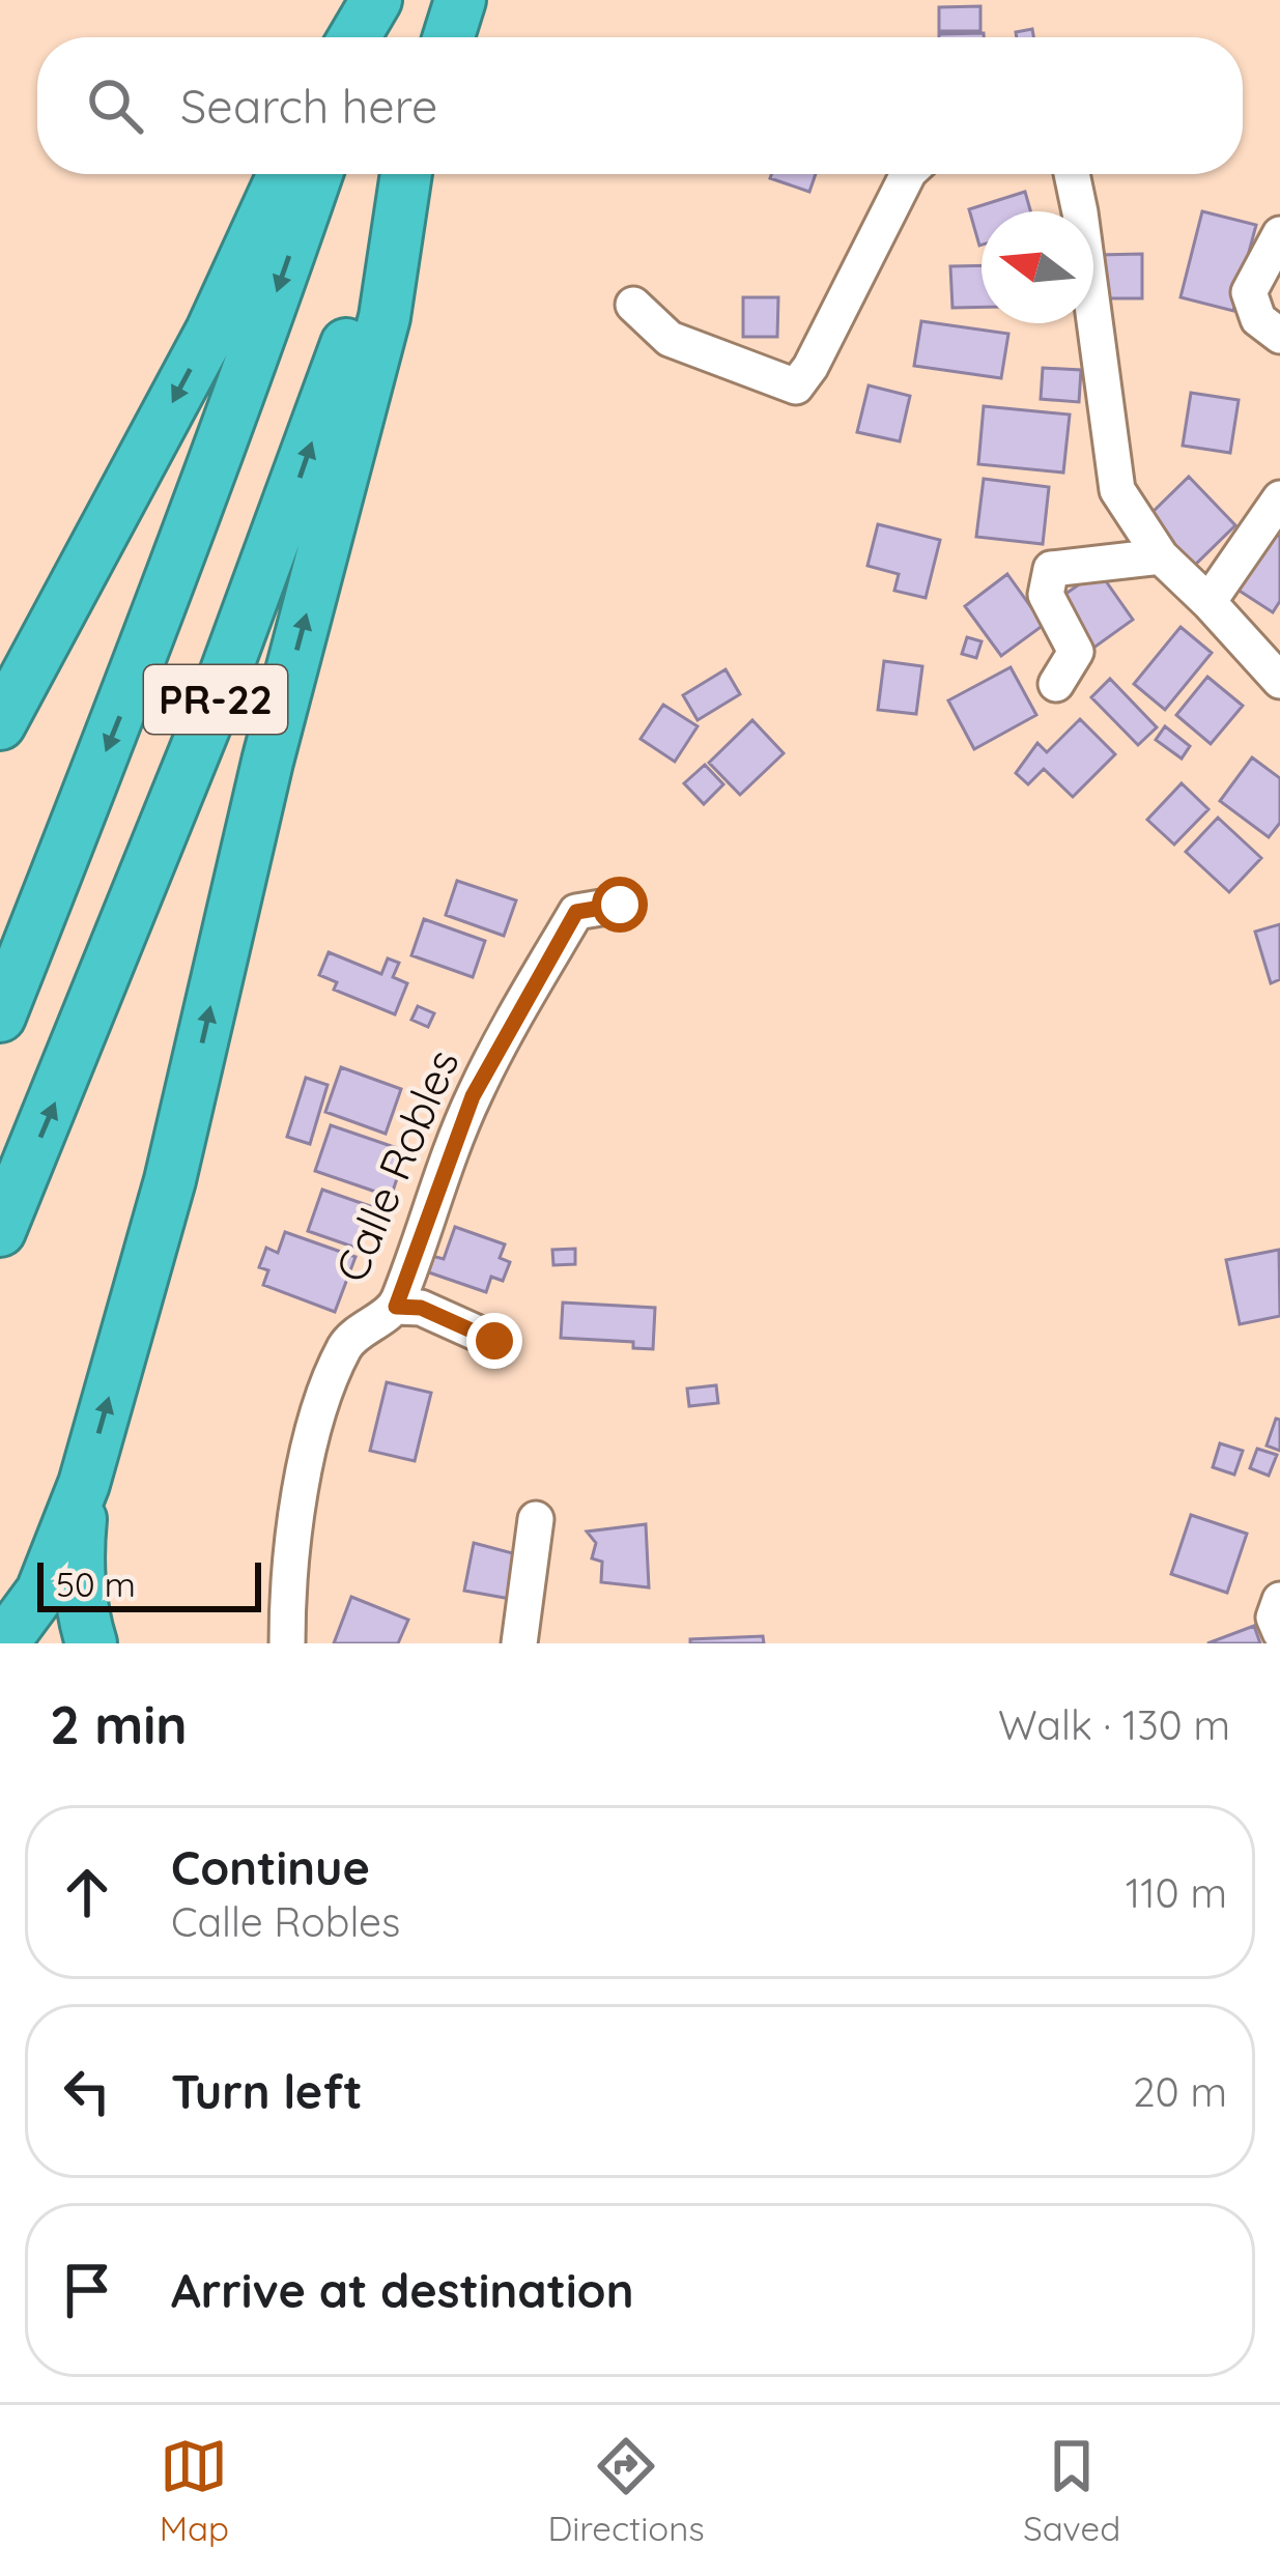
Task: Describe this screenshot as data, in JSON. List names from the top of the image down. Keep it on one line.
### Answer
{"streets":{"highway":["PR-22"],"street":["Calle Robles"]},"scale_bar":"50 m","north":"left","page":{"search":"Search here","scale":"50 m","heading":["2 min","Walk · 130 m"],"list":[["Continue","Calle Robles","110 m"],["Turn left","20 m"],"Arrive at destination"],"nav":["Map","Directions","Saved"]}}
